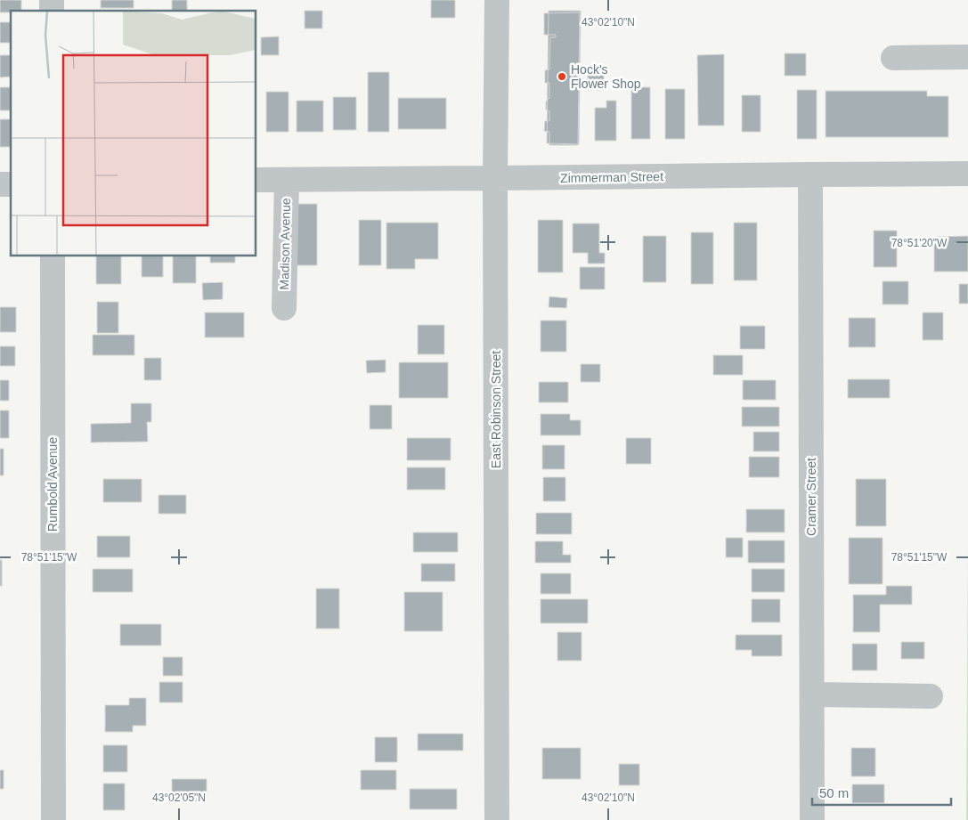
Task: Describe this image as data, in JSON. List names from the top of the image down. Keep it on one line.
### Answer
{"streets":{"street":["Zimmerman Street","Madison Avenue","East Robinson Street","Rumbold Avenue","Cramer Street"]},"crossings":[["Zimmerman Street","Madison Avenue"],["Zimmerman Street","East Robinson Street"],["Zimmerman Street","Cramer Street"]],"places":["Hock's Flower Shop"],"scale_bar":"50 m","coordinates":["43°02'10\"N","78°51'20\"W","78°51'15\"W","43°02'05\"N"]}
